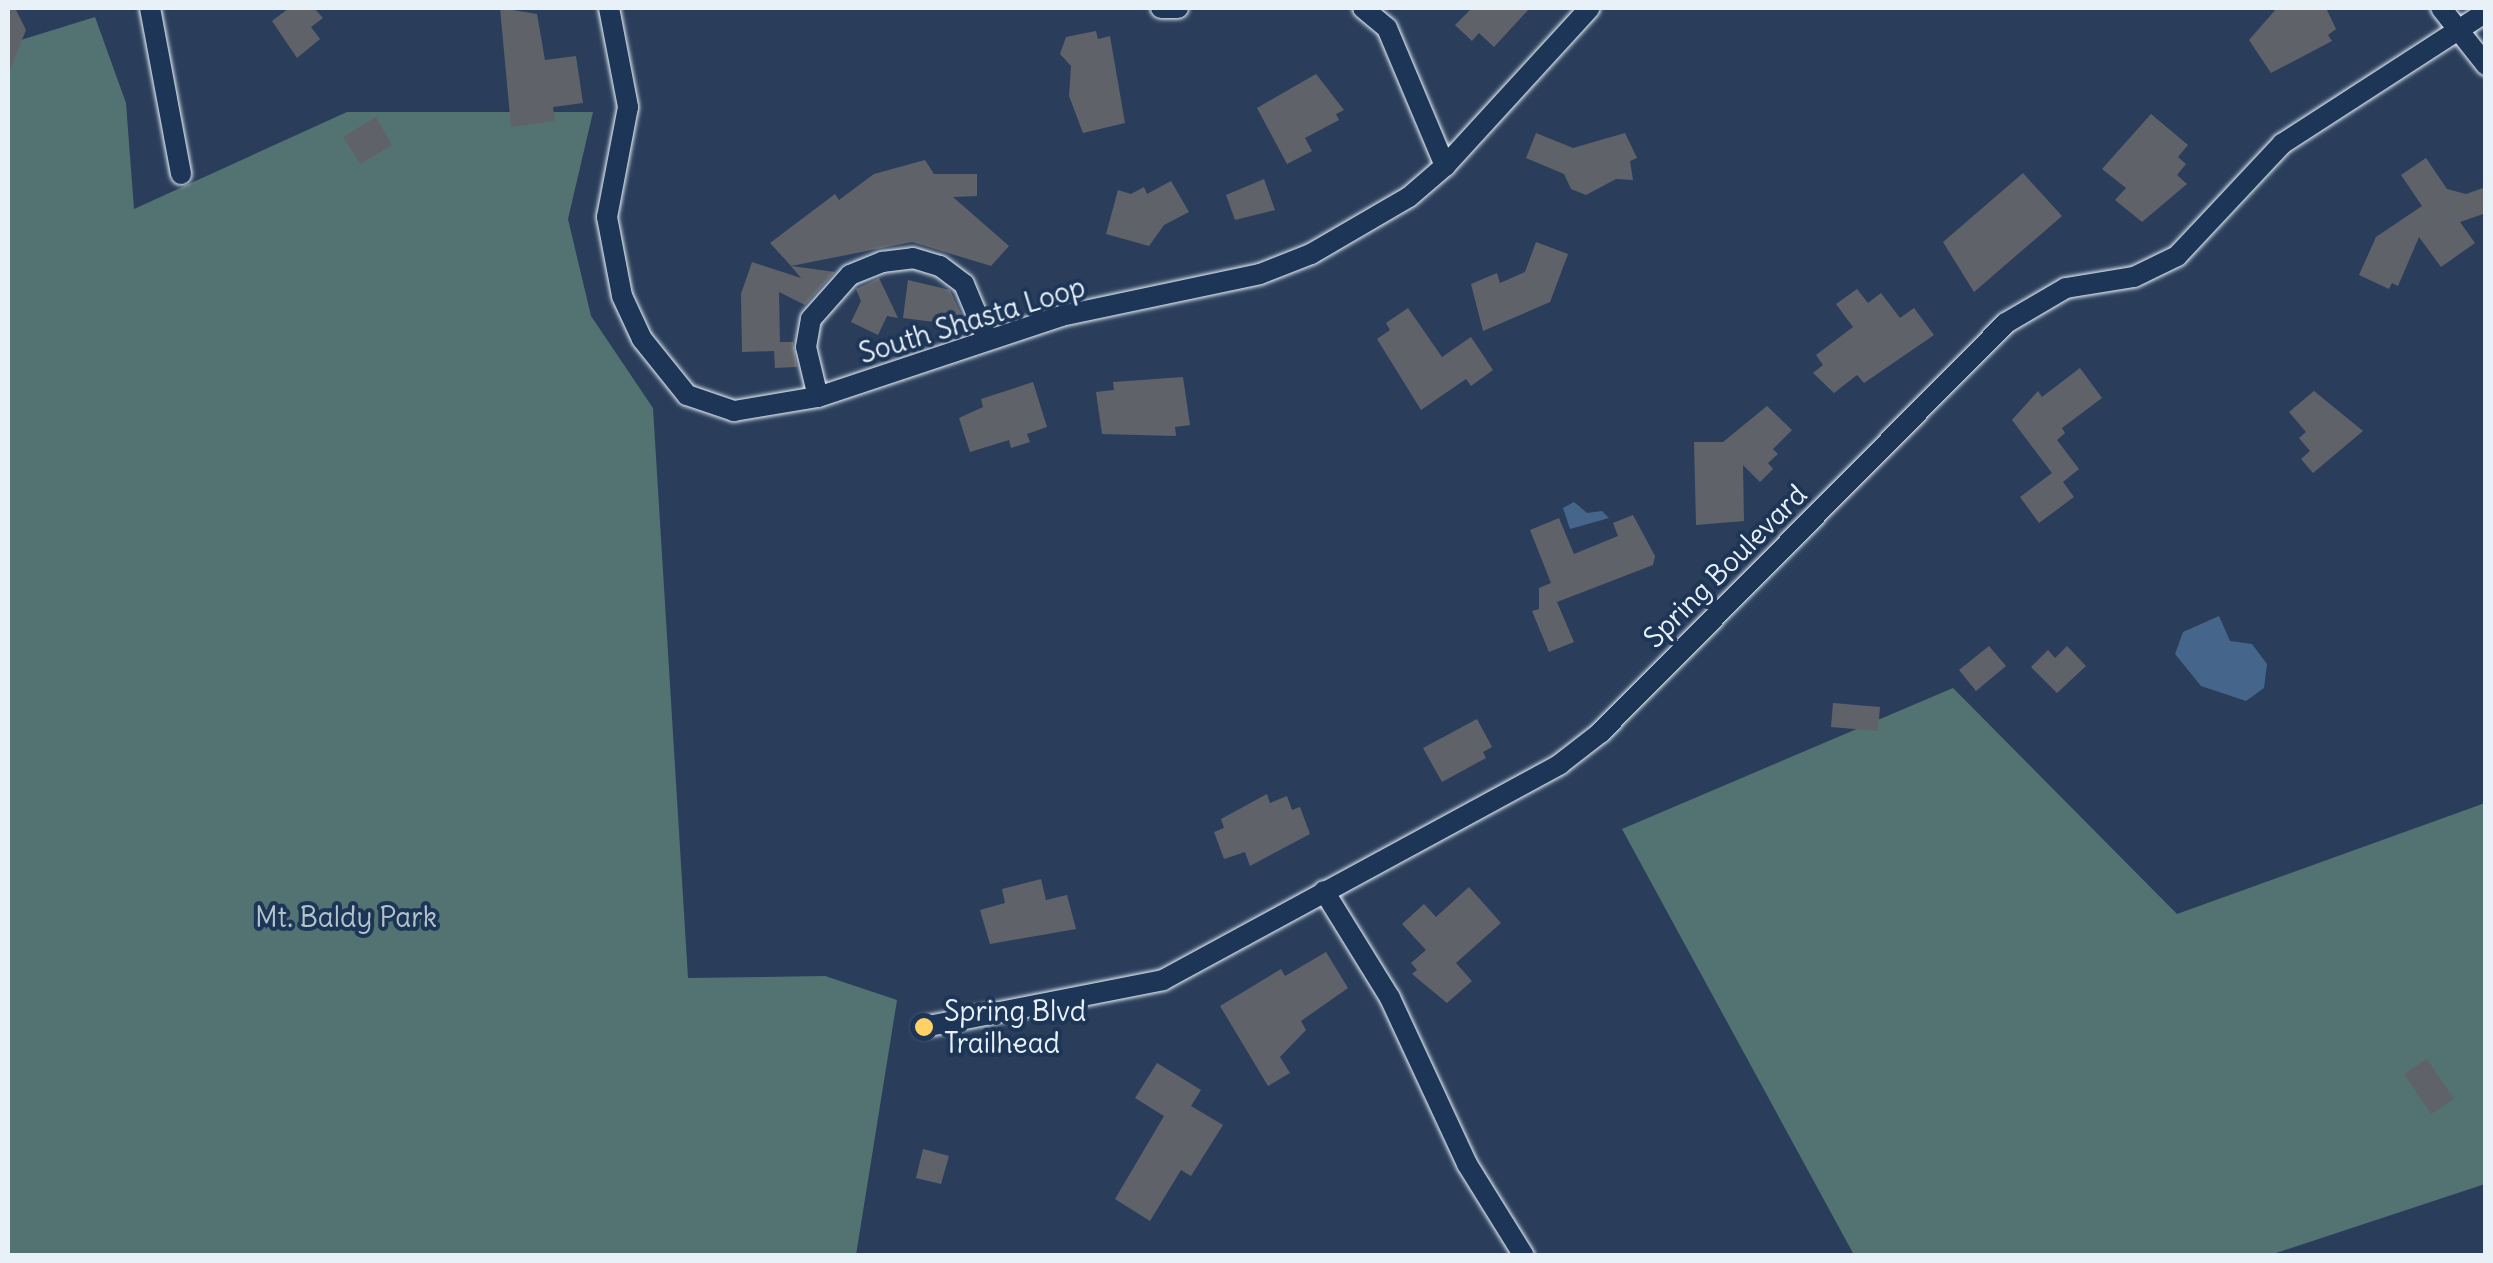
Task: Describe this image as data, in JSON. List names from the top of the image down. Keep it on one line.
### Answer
{"streets":{"street":["South Shasta Loop","Spring Boulevard"]},"parks":["Mt. Baldy Park"],"places":["Spring Blvd Trailhead"]}
